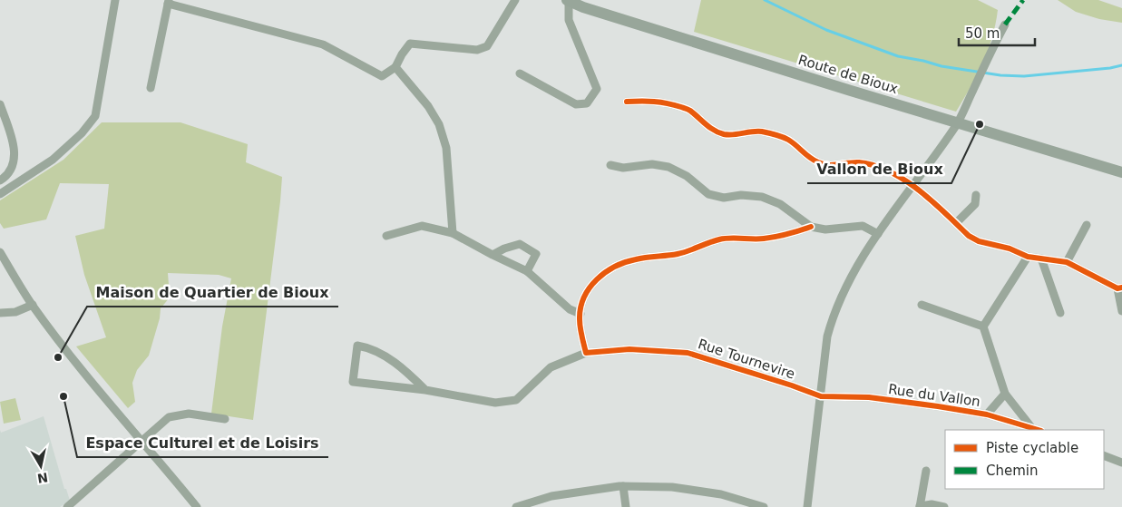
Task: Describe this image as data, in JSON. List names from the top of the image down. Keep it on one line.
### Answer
{"streets":{"main road":["Route de Bioux"],"street":["Rue Tournevire","Rue du Vallon"]},"crossings":[["Rue Tournevire","Rue du Vallon"]],"places":["Vallon de Bioux","Maison de Quartier de Bioux","Espace Culturel et de Loisirs"],"legend":["Piste cyclable","Chemin"],"scale_bar":"50 m","north":"bottom"}
